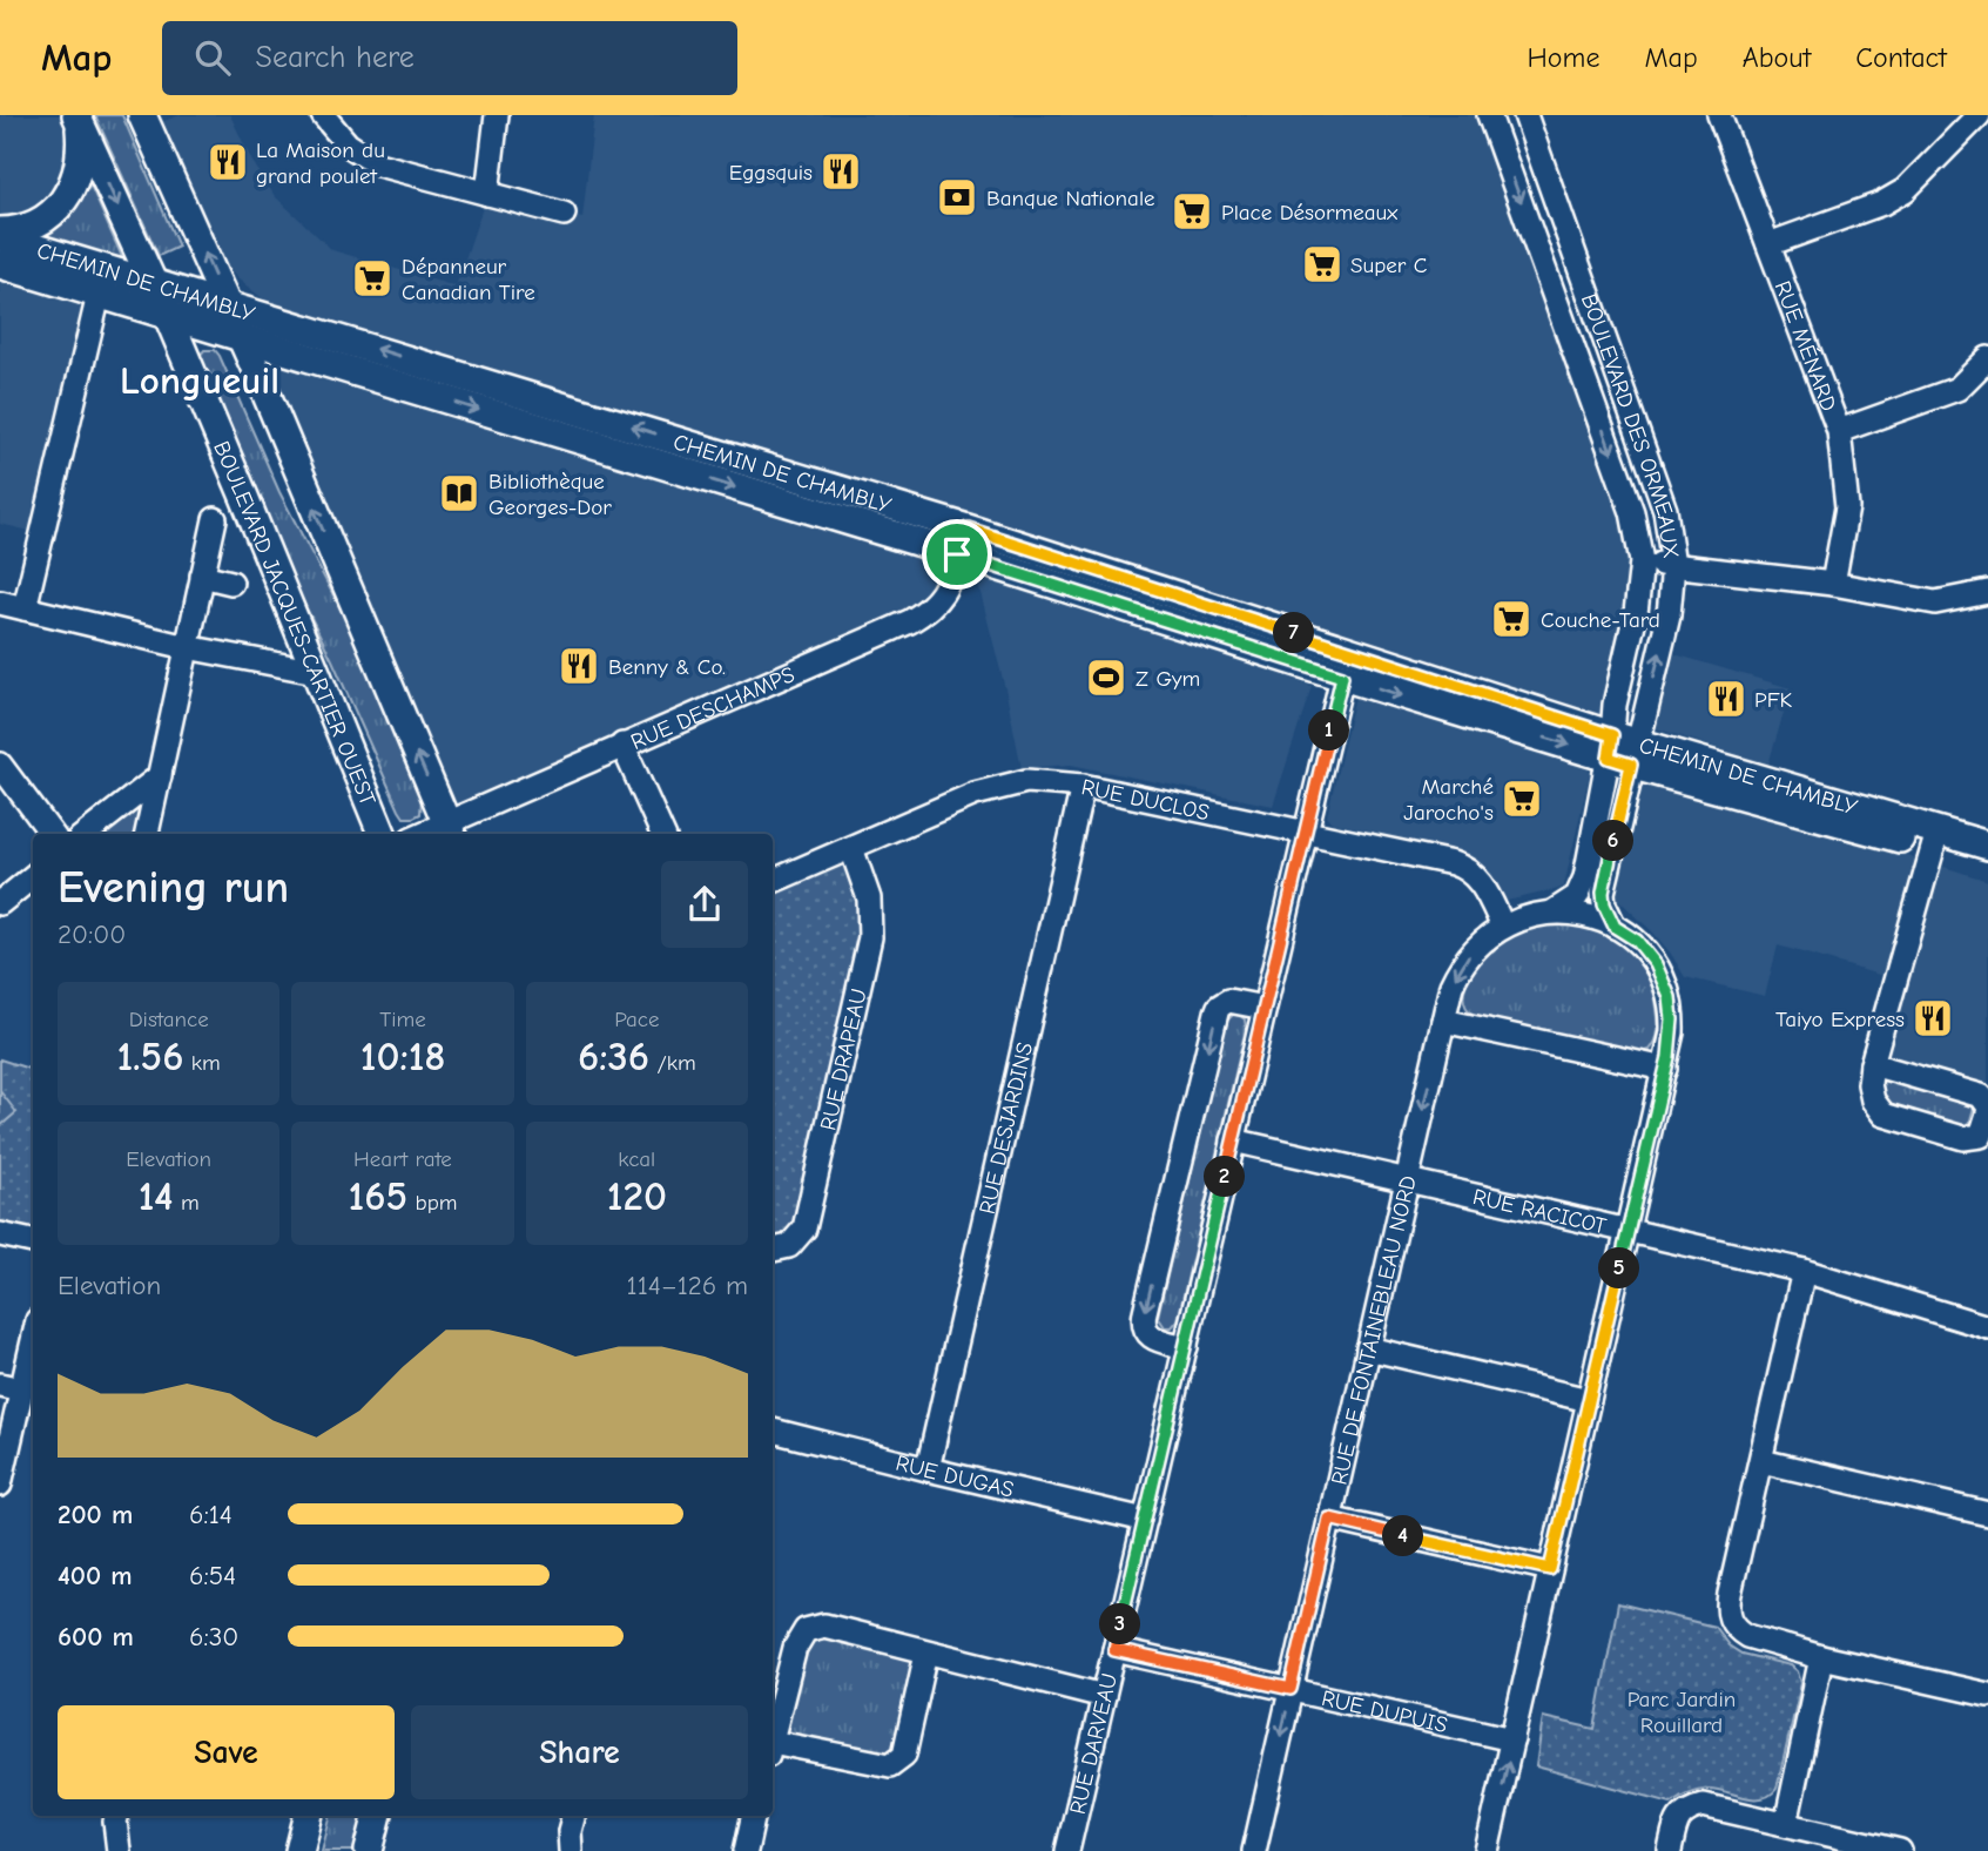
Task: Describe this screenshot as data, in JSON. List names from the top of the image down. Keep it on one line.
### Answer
{"streets":{"main road":["CHEMIN DE CHAMBLY","BOULEVARD JACQUES-CARTIER OUEST"],"street":["RUE MÉNARD","BOULEVARD DES ORMEAUX","RUE DESCHAMPS","RUE DUCLOS","RUE DRAPEAU","RUE DESJARDINS","RUE RACICOT","RUE DE FONTAINEBLEAU NORD","RUE DUGAS","RUE DUPUIS","RUE DARVEAU"]},"crossings":[["CHEMIN DE CHAMBLY","BOULEVARD DES ORMEAUX"],["CHEMIN DE CHAMBLY","BOULEVARD JACQUES-CARTIER OUEST"],["CHEMIN DE CHAMBLY","RUE DESCHAMPS"],["CHEMIN DE CHAMBLY","RUE DARVEAU"],["RUE DUCLOS","RUE DRAPEAU"],["RUE DUCLOS","RUE DESJARDINS"],["RUE DUCLOS","RUE DE FONTAINEBLEAU NORD"],["RUE DUCLOS","RUE DARVEAU"],["RUE DESJARDINS","RUE DUGAS"],["RUE RACICOT","RUE DE FONTAINEBLEAU NORD"],["RUE RACICOT","RUE DARVEAU"],["RUE DE FONTAINEBLEAU NORD","RUE DUPUIS"],["RUE DUGAS","RUE DARVEAU"],["RUE DUPUIS","RUE DARVEAU"]],"one_way":["RUE DE FONTAINEBLEAU NORD"],"districts":["Longueuil"],"parks":["Parc Jardin Rouillard"],"places":{"restaurant":["La Maison du grand poulet","Eggsquis","Benny & Co.","PFK","Taiyo Express"],"bank":["Banque Nationale"],"supermarket":["Place Désormeaux","Super C","Dépanneur Canadian Tire","Couche-Tard","Marché Jarocho's"],"library":["Bibliothèque Georges-Dor"],"sports":["Z Gym"]},"page":{"header":"Map","search":"Search here","nav":["Home","Map","About","Contact"],"pins":["7","1","6","2","5","4","3"],"heading":["Evening run","20:00"],"stats":[["Distance","1.56 km"],["Time","10:18"],["Pace","6:36 /km"],["Elevation","14 m"],["Heart rate","165 bpm"],["kcal","120"]],"chart":["Elevation","114–126 m"],"list":[{"name":"200 m","note":"6:14"},{"name":"400 m","note":"6:54"},{"name":"600 m","note":"6:30"}],"buttons":["Save","Share"]}}
